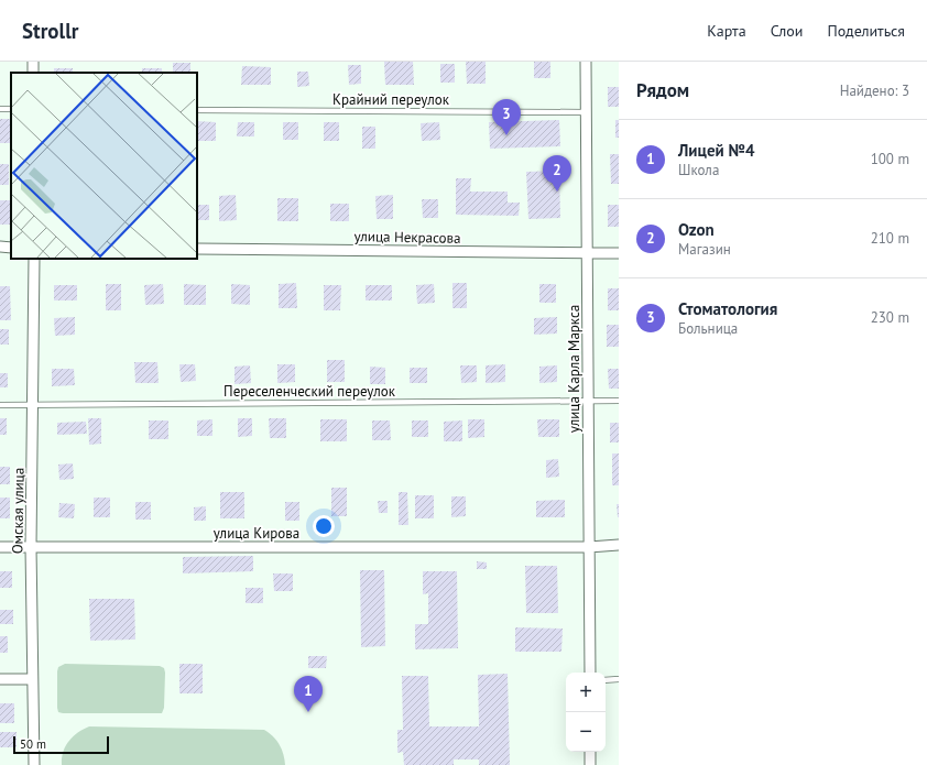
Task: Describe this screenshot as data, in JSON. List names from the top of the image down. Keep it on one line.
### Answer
{"streets":{"street":["улица Некрасова","улица Карла Маркса","Омская улица","улица Кирова"],"lane":["Крайний переулок","Переселенческий переулок"]},"crossings":[["Крайний переулок","улица Карла Маркса"],["улица Некрасова","улица Карла Маркса"],["улица Карла Маркса","Переселенческий переулок"],["улица Карла Маркса","улица Кирова"],["Переселенческий переулок","Омская улица"],["Омская улица","улица Кирова"]],"scale_bar":"50 m","page":{"header":"Strollr","nav":["Карта","Слои","Поделиться"],"heading":["Рядом","Найдено: 3"],"pins":["3","2","1"],"list":[{"mark":"1","name":"Лицей №4","note":"Школа","value":"100 m"},{"mark":"2","name":"Ozon","note":"Магазин","value":"210 m"},{"mark":"3","name":"Стоматология","note":"Больница","value":"230 m"}],"map_buttons":["+","−"],"scale":"50 m"}}
